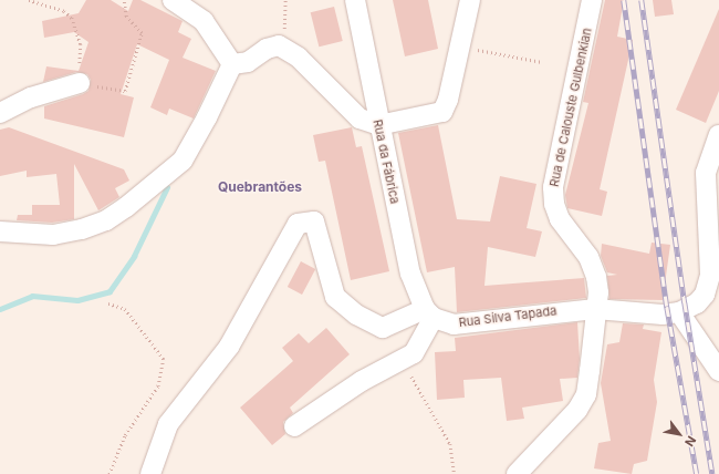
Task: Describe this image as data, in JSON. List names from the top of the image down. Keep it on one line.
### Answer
{"streets":{"street":["Rua de Calouste Gulbenkian","Rua da Fábrica","Rua Silva Tapada"]},"crossings":[["Rua de Calouste Gulbenkian","Rua Silva Tapada"],["Rua da Fábrica","Rua Silva Tapada"]],"districts":["Quebrantões"],"north":"bottom right"}
